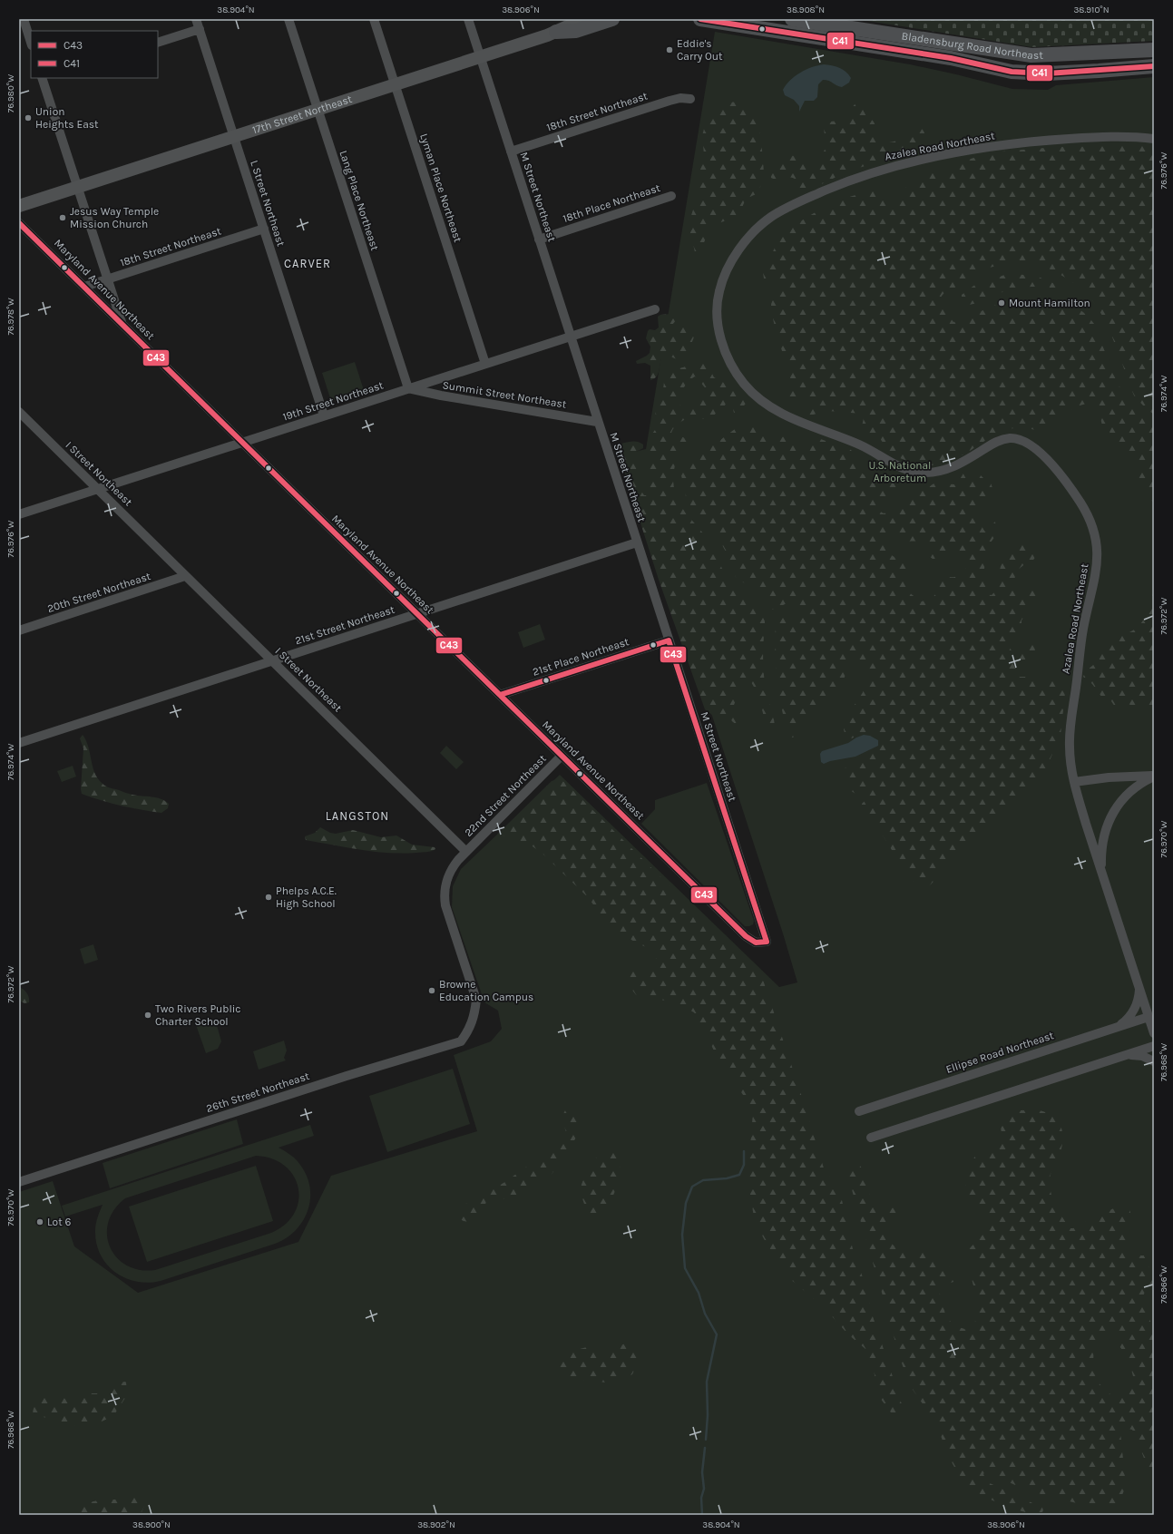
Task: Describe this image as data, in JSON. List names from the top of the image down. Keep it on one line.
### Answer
{"streets":{"main road":["Bladensburg Road Northeast","17th Street Northeast"],"street":["18th Street Northeast","Azalea Road Northeast","Lyman Place Northeast","M Street Northeast","Lang Place Northeast","L Street Northeast","18th Place Northeast","Maryland Avenue Northeast","Summit Street Northeast","19th Street Northeast","I Street Northeast","20th Street Northeast","21st Street Northeast","21st Place Northeast","22nd Street Northeast","Ellipse Road Northeast","26th Street Northeast"]},"crossings":[["18th Street Northeast","M Street Northeast"],["18th Street Northeast","L Street Northeast"],["18th Street Northeast","Maryland Avenue Northeast"],["17th Street Northeast","Lyman Place Northeast"],["17th Street Northeast","M Street Northeast"],["17th Street Northeast","Lang Place Northeast"],["17th Street Northeast","L Street Northeast"],["Azalea Road Northeast","Ellipse Road Northeast"],["Lyman Place Northeast","19th Street Northeast"],["M Street Northeast","18th Place Northeast"],["M Street Northeast","Maryland Avenue Northeast"],["M Street Northeast","Summit Street Northeast"],["M Street Northeast","19th Street Northeast"],["M Street Northeast","21st Street Northeast"],["M Street Northeast","21st Place Northeast"],["Lang Place Northeast","Summit Street Northeast"],["Lang Place Northeast","19th Street Northeast"],["L Street Northeast","19th Street Northeast"],["Maryland Avenue Northeast","19th Street Northeast"],["Maryland Avenue Northeast","21st Street Northeast"],["Maryland Avenue Northeast","21st Place Northeast"],["Maryland Avenue Northeast","22nd Street Northeast"],["Summit Street Northeast","19th Street Northeast"],["19th Street Northeast","I Street Northeast"],["I Street Northeast","20th Street Northeast"],["I Street Northeast","21st Street Northeast"],["I Street Northeast","22nd Street Northeast"],["I Street Northeast","26th Street Northeast"],["22nd Street Northeast","26th Street Northeast"]],"districts":["CARVER","LANGSTON"],"parks":["U.S. National Arboretum"],"places":["Eddie's Carry Out","Union Heights East","Jesus Way Temple Mission Church","Mount Hamilton","Phelps A.C.E. High School","Browne Education Campus","Two Rivers Public Charter School","Lot 6"],"lines":["transit line C41","transit line C43"],"legend":["C43","C41"],"coordinates":["38.904°N","38.906°N","38.908°N","38.910°N","76.980°W","76.976°W","76.978°W","76.974°W","76.972°W","76.970°W","76.968°W","76.966°W","38.900°N","38.902°N"]}
